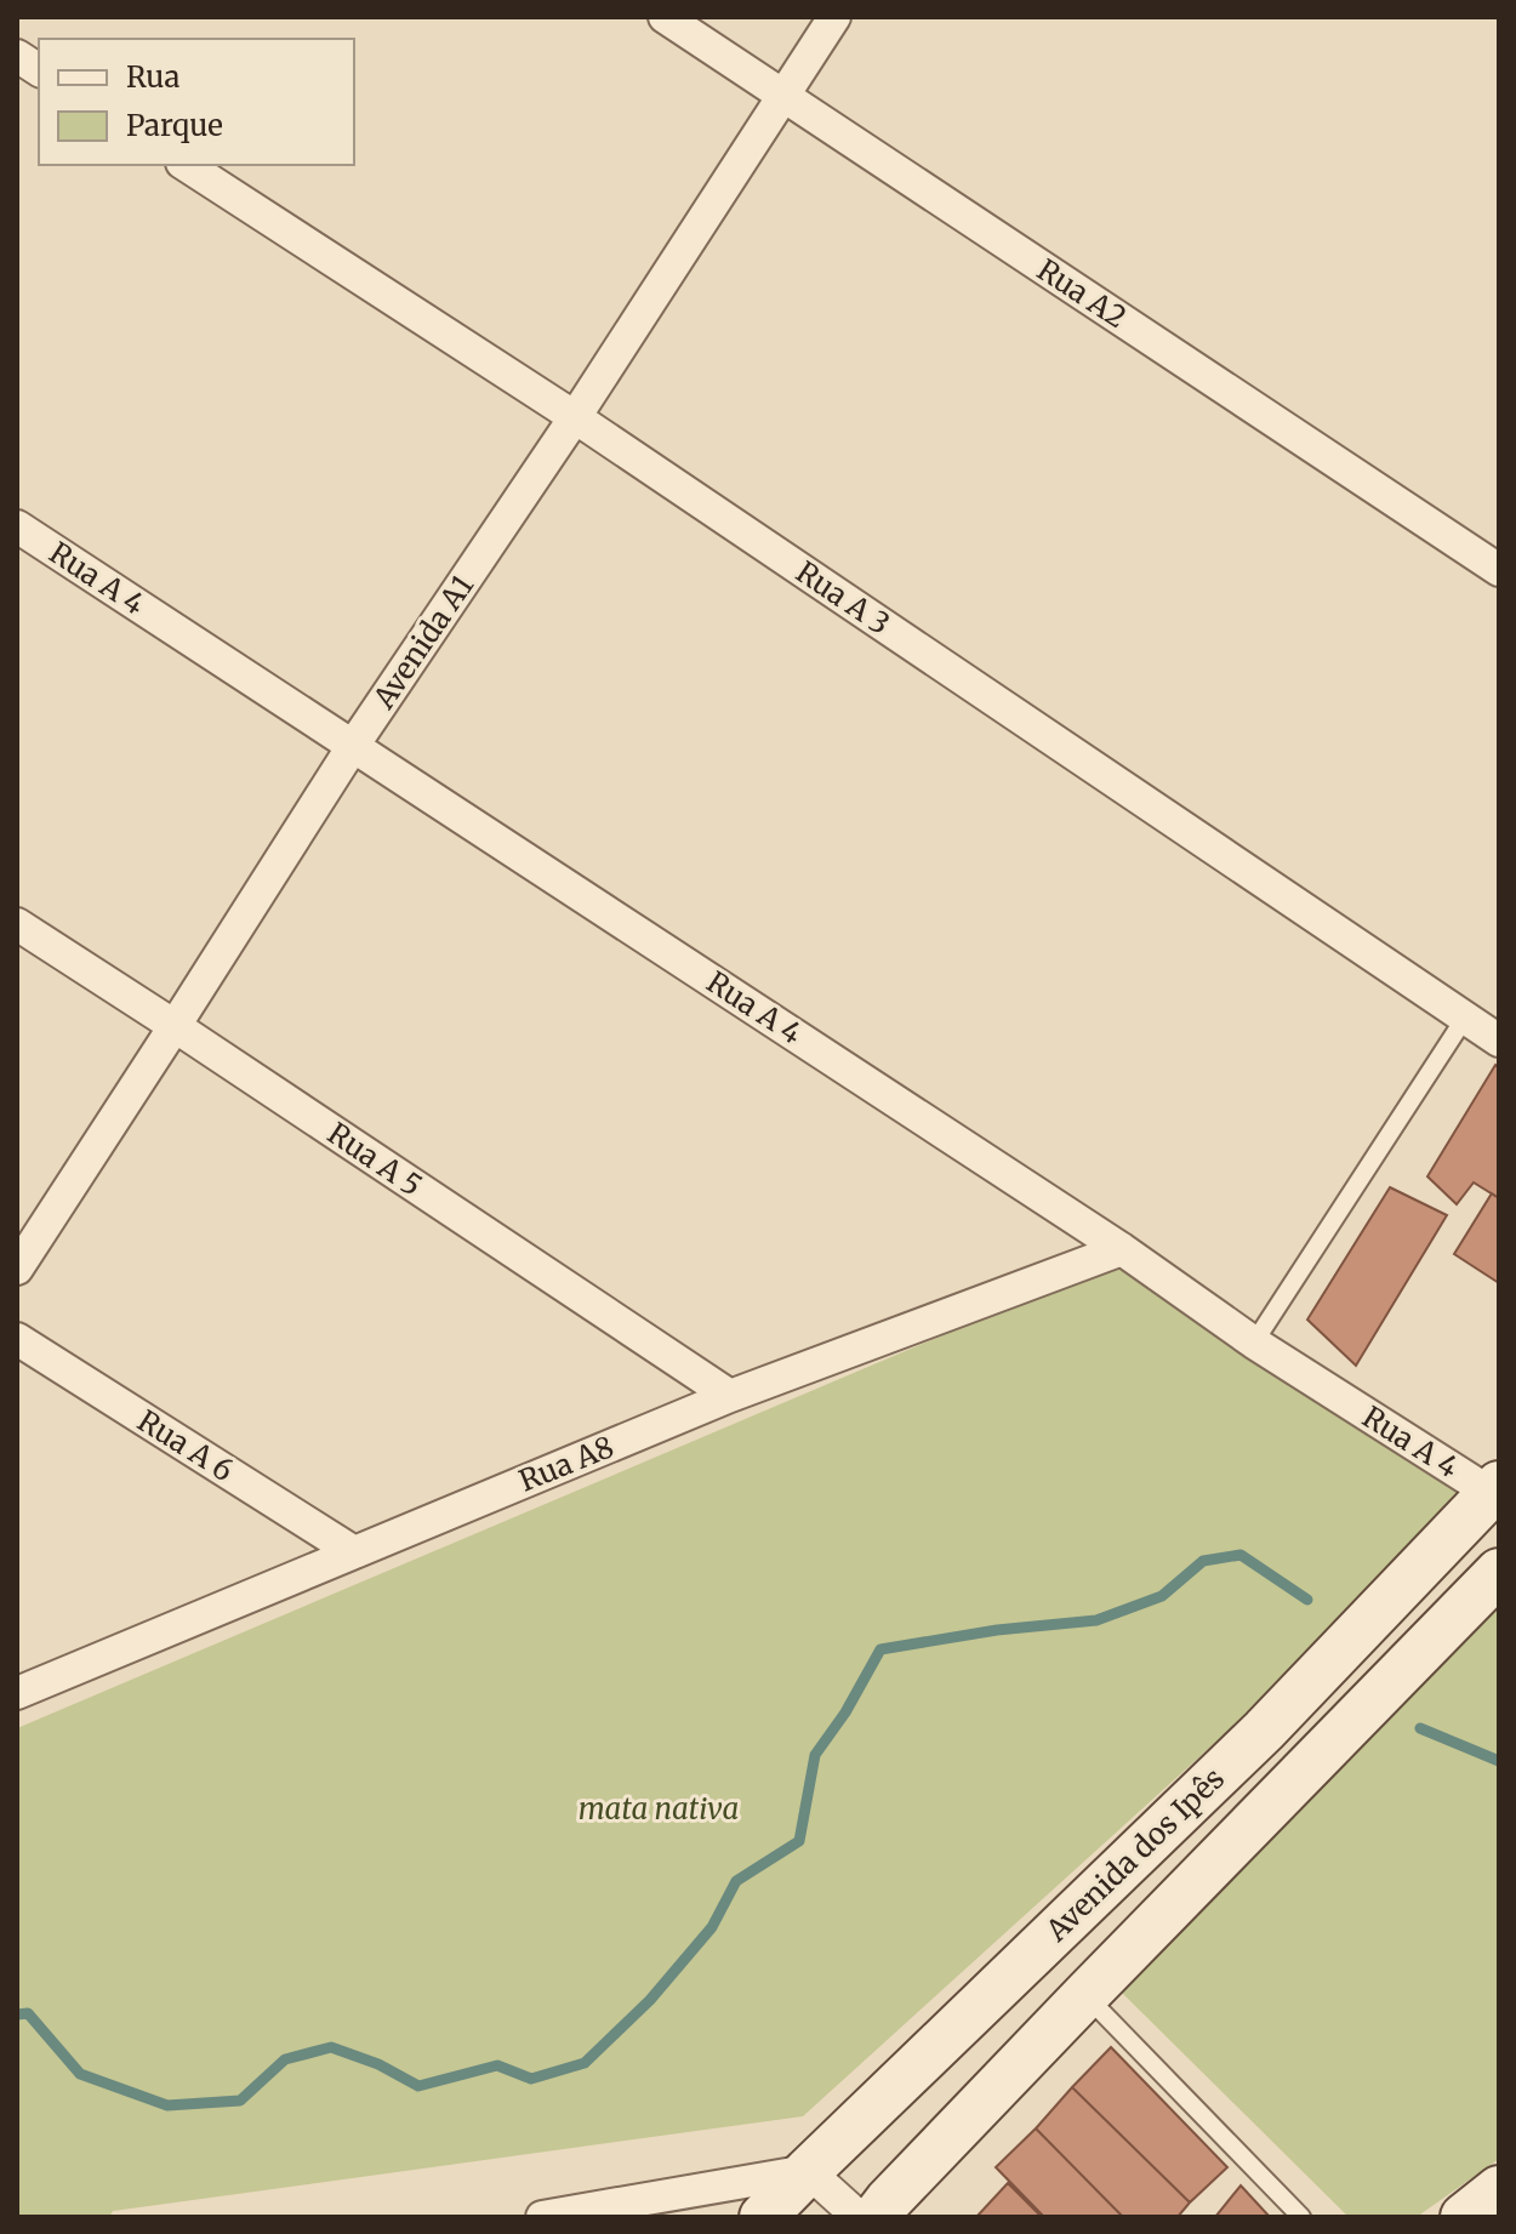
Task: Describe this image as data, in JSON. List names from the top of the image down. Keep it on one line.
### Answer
{"streets":{"main road":["Avenida dos Ipês"],"street":["Rua A2","Rua A 4","Rua A 3","Avenida A1","Rua A 5","Rua A 6","Rua A8"]},"crossings":[["Rua A2","Avenida A1"],["Rua A 4","Avenida A1"],["Rua A 4","Rua A8"],["Rua A 4","Avenida dos Ipês"],["Rua A 3","Avenida A1"],["Avenida A1","Rua A 5"],["Rua A 5","Rua A8"],["Rua A 6","Rua A8"]],"parks":["mata nativa"],"legend":["Rua","Parque"]}
